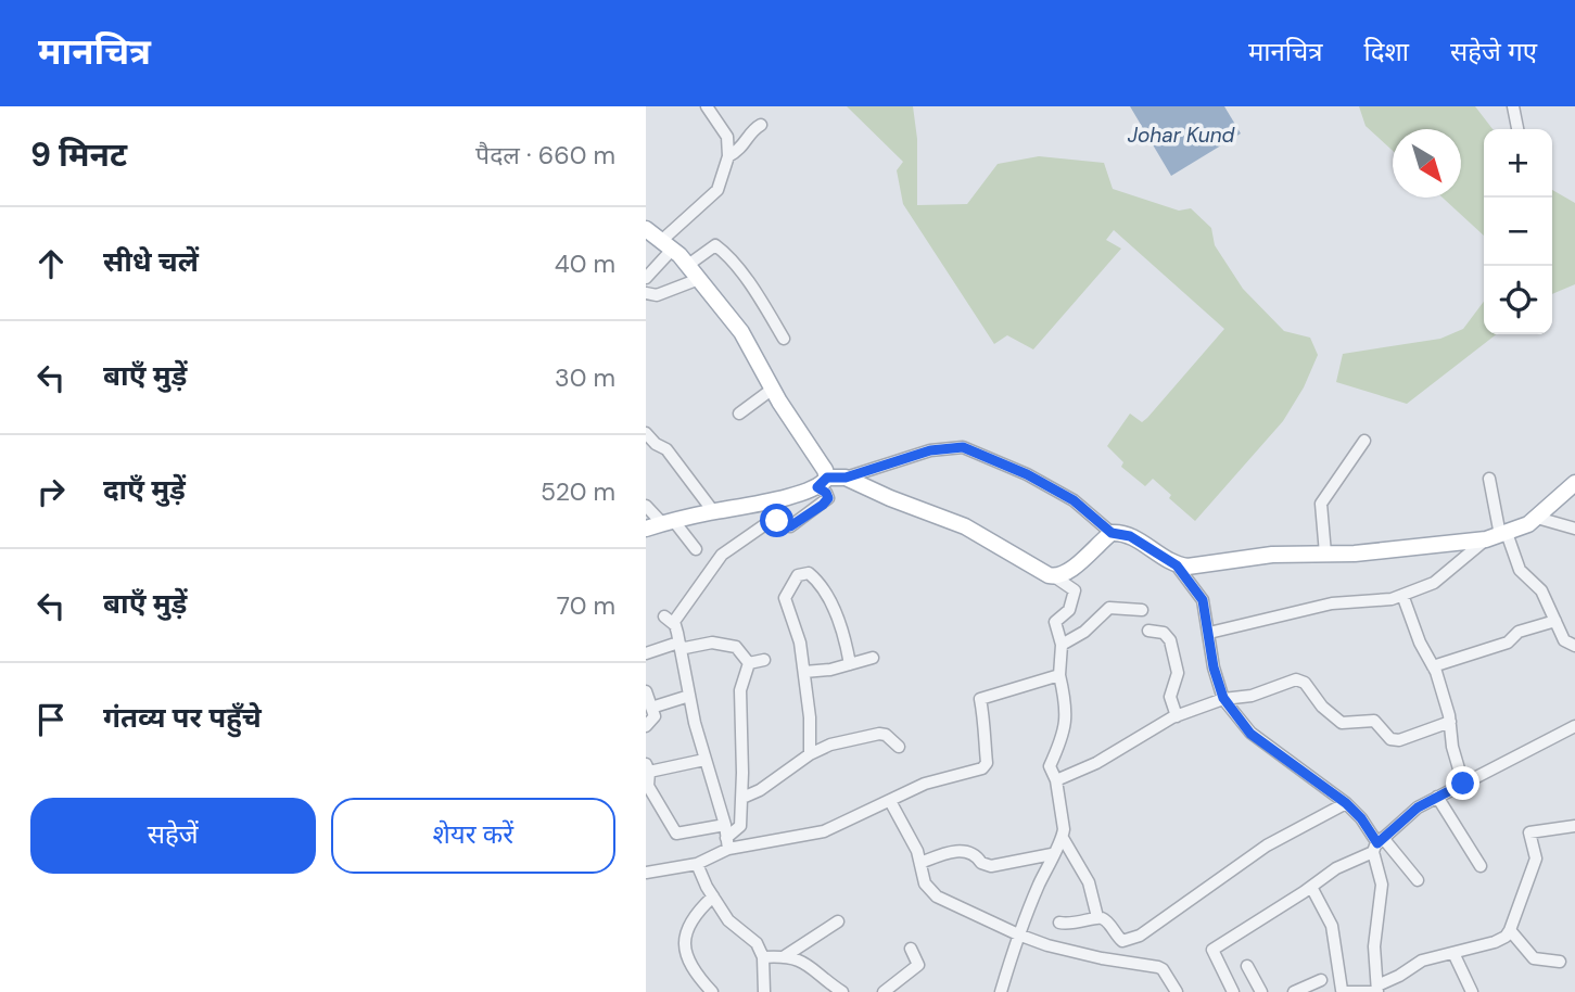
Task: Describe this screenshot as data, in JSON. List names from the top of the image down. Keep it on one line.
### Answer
{"water":["Johar Kund"],"north":"bottom right","page":{"header":"मानचित्र","nav":["मानचित्र","दिशा","सहेजे गए"],"heading":["9 मिनट","पैदल · 660 m"],"map_buttons":["+","−"],"list":[["सीधे चलें","40 m"],["बाएँ मुड़ें","30 m"],["दाएँ मुड़ें","520 m"],["बाएँ मुड़ें","70 m"],"गंतव्य पर पहुँचे"],"buttons":["सहेजें","शेयर करें"]}}
